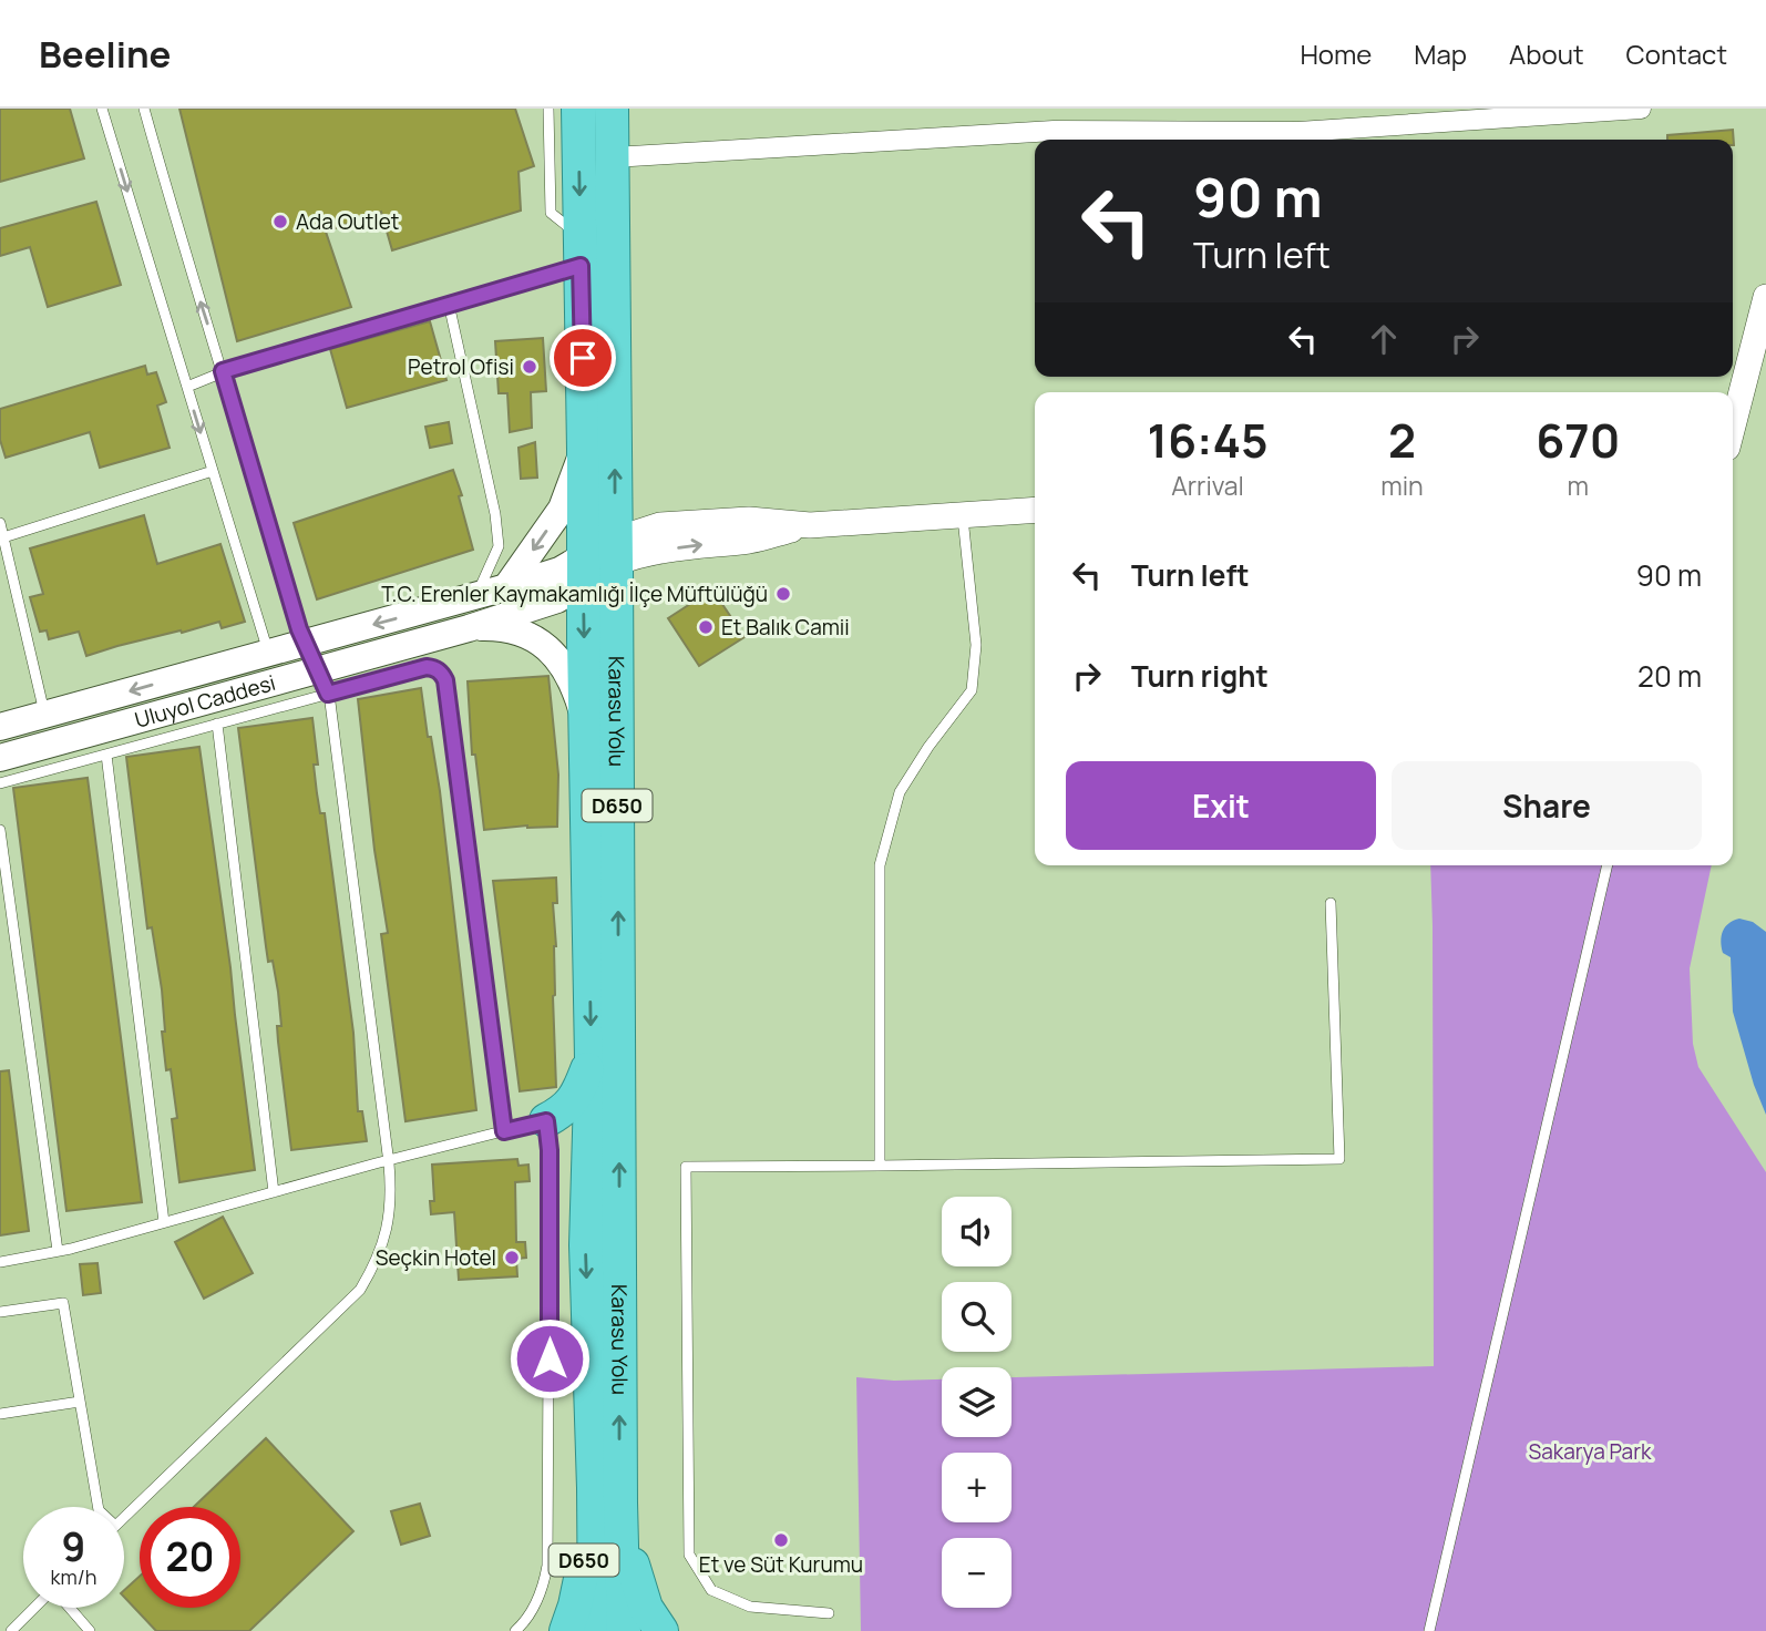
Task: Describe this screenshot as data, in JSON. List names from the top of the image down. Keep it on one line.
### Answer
{"streets":{"highway":["Karasu Yolu","D650"],"main road":["Uluyol Caddesi"]},"crossings":[["Uluyol Caddesi","Karasu Yolu"],["Karasu Yolu","D650"]],"parks":["Sakarya Park"],"places":["Ada Outlet","Petrol Ofisi","T.C. Erenler Kaymakamlığı İlçe Müftülüğü","Et Balık Camii","Seçkin Hotel","Et ve Süt Kurumu"],"page":{"header":"Beeline","nav":["Home","Map","About","Contact"],"turn":["90 m","Turn left"],"eta":["16:45","Arrival","2","min","670","m"],"list":[{"name":"Turn left","value":"90 m"},{"name":"Turn right","value":"20 m"}],"buttons":["Exit","Share"],"map_buttons":["+","−"],"speed":"9 km/h","limit":"20"}}
